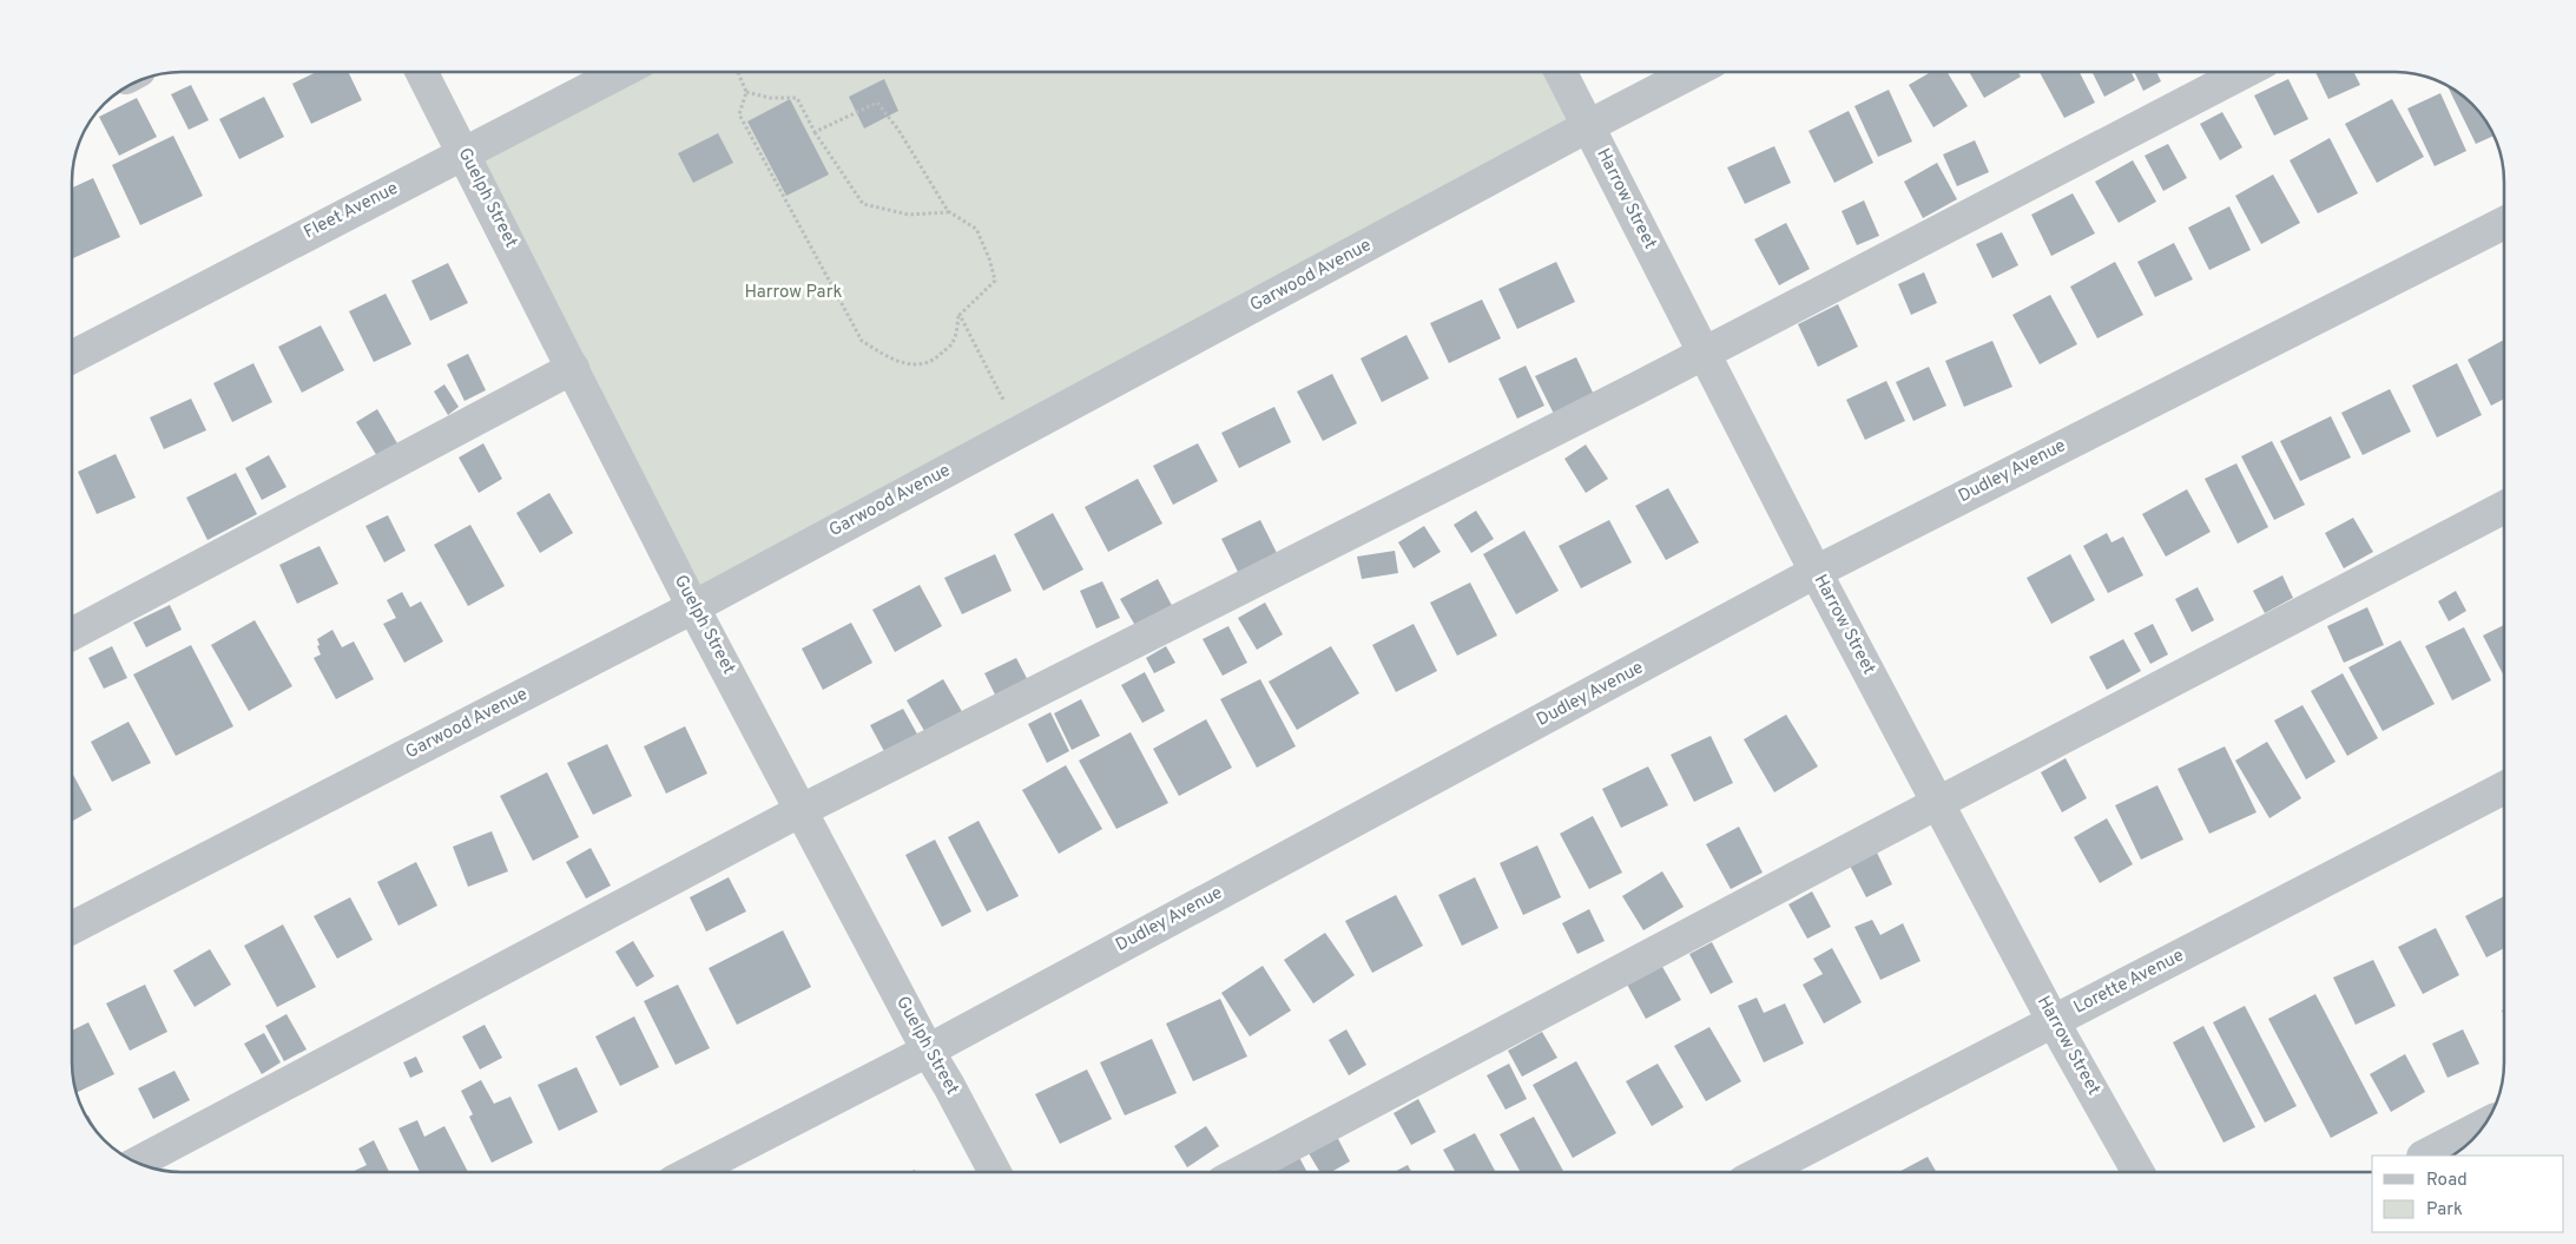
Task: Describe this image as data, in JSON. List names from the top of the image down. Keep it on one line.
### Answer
{"streets":{"street":["Guelph Street","Harrow Street","Fleet Avenue","Garwood Avenue","Dudley Avenue","Lorette Avenue"]},"crossings":[["Guelph Street","Fleet Avenue"],["Guelph Street","Garwood Avenue"],["Guelph Street","Dudley Avenue"],["Harrow Street","Garwood Avenue"],["Harrow Street","Dudley Avenue"],["Harrow Street","Lorette Avenue"]],"parks":["Harrow Park"],"legend":["Road","Park"]}
